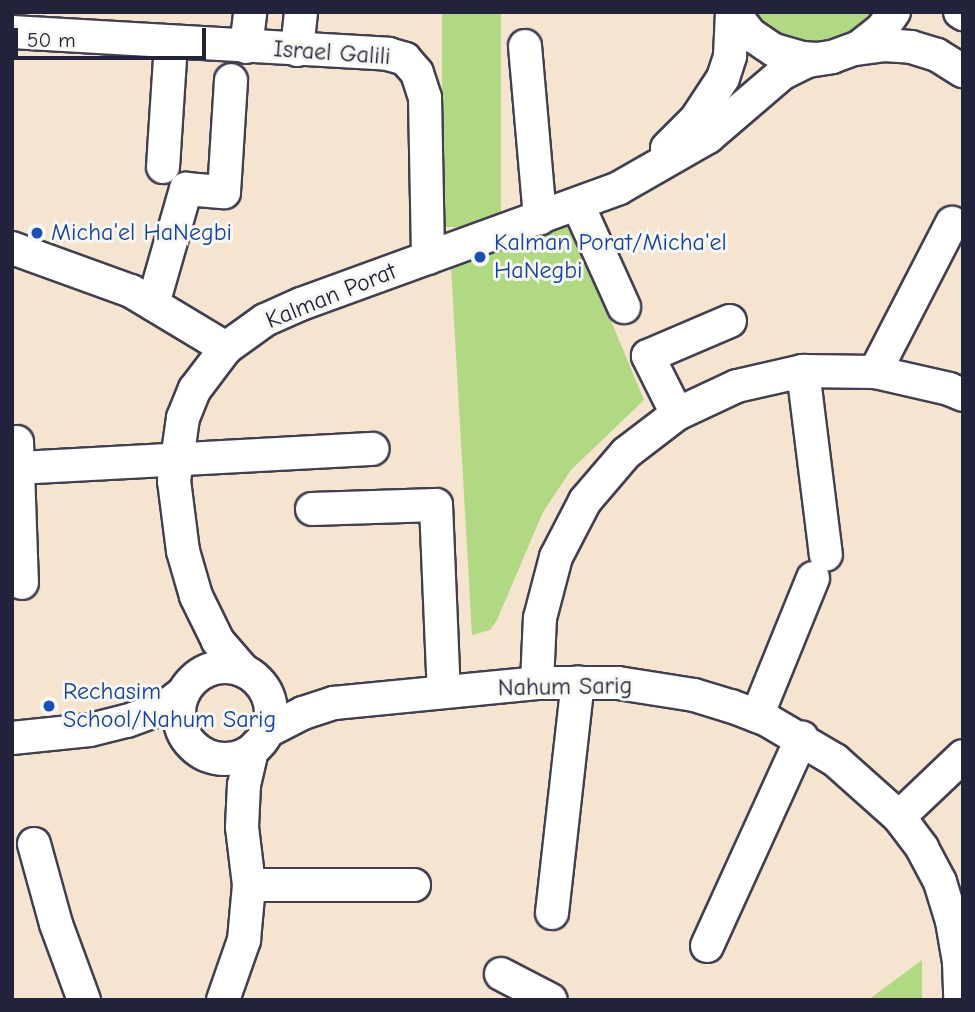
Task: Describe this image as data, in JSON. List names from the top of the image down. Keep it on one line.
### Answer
{"streets":{"street":["Israel Galili","Kalman Porat","Nahum Sarig"]},"crossings":[["Israel Galili","Kalman Porat"],["Kalman Porat","Nahum Sarig"]],"places":["Micha'el HaNegbi","Kalman Porat/Micha'el HaNegbi","Rechasim School/Nahum Sarig"],"scale_bar":"50 m"}
